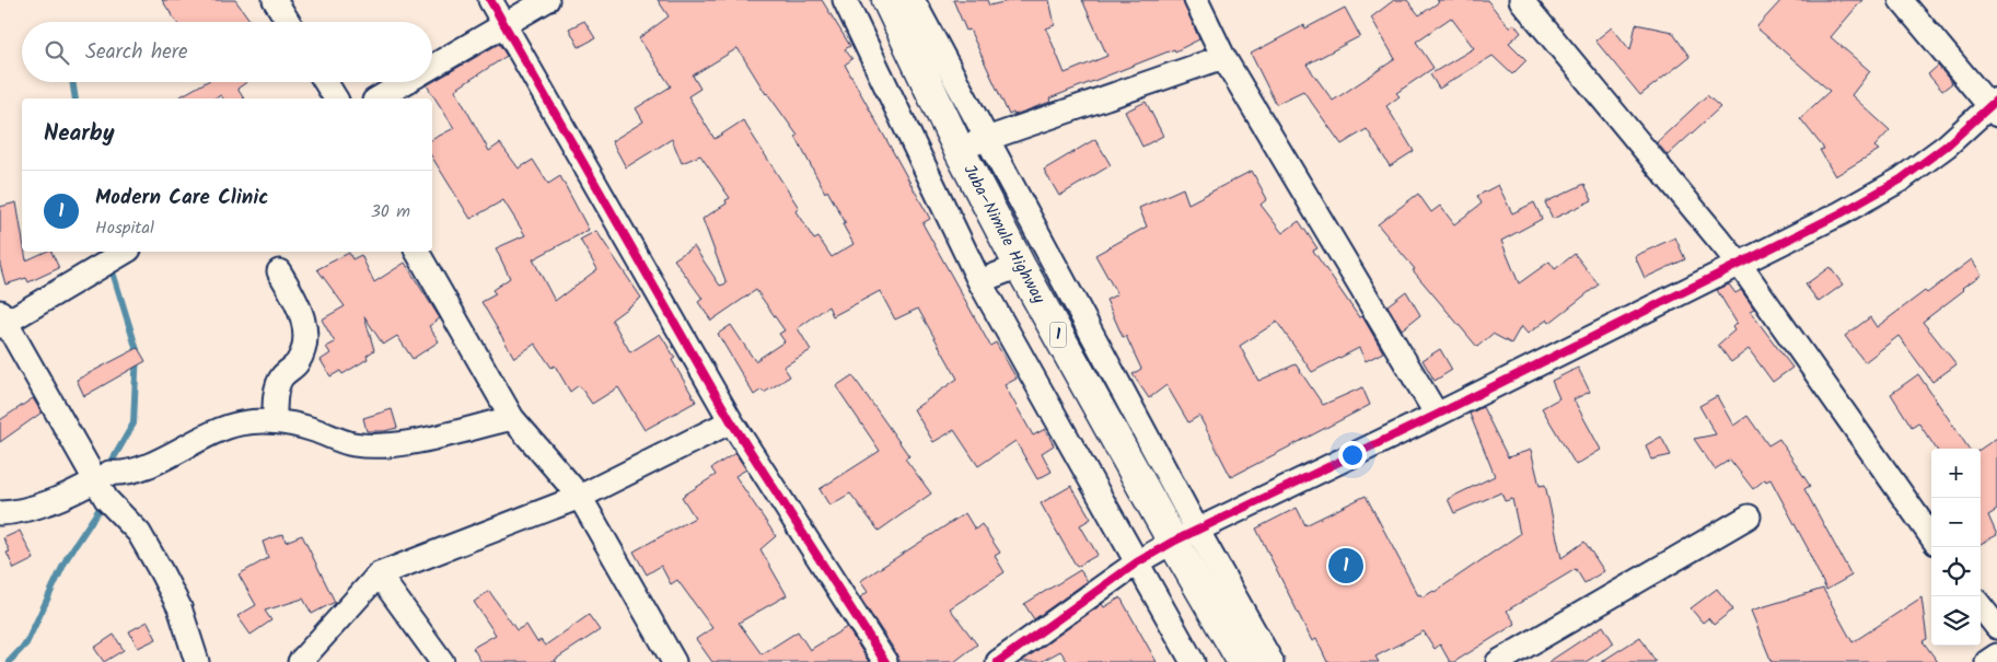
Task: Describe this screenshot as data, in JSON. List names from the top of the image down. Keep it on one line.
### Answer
{"streets":{"main road":["Juba–Nimule Highway","1"]},"page":{"search":"Search here","heading":"Nearby","list":[{"mark":"1","name":"Modern Care Clinic","note":"Hospital","value":"30 m"}],"map_buttons":["+","−"],"pins":"1"}}
